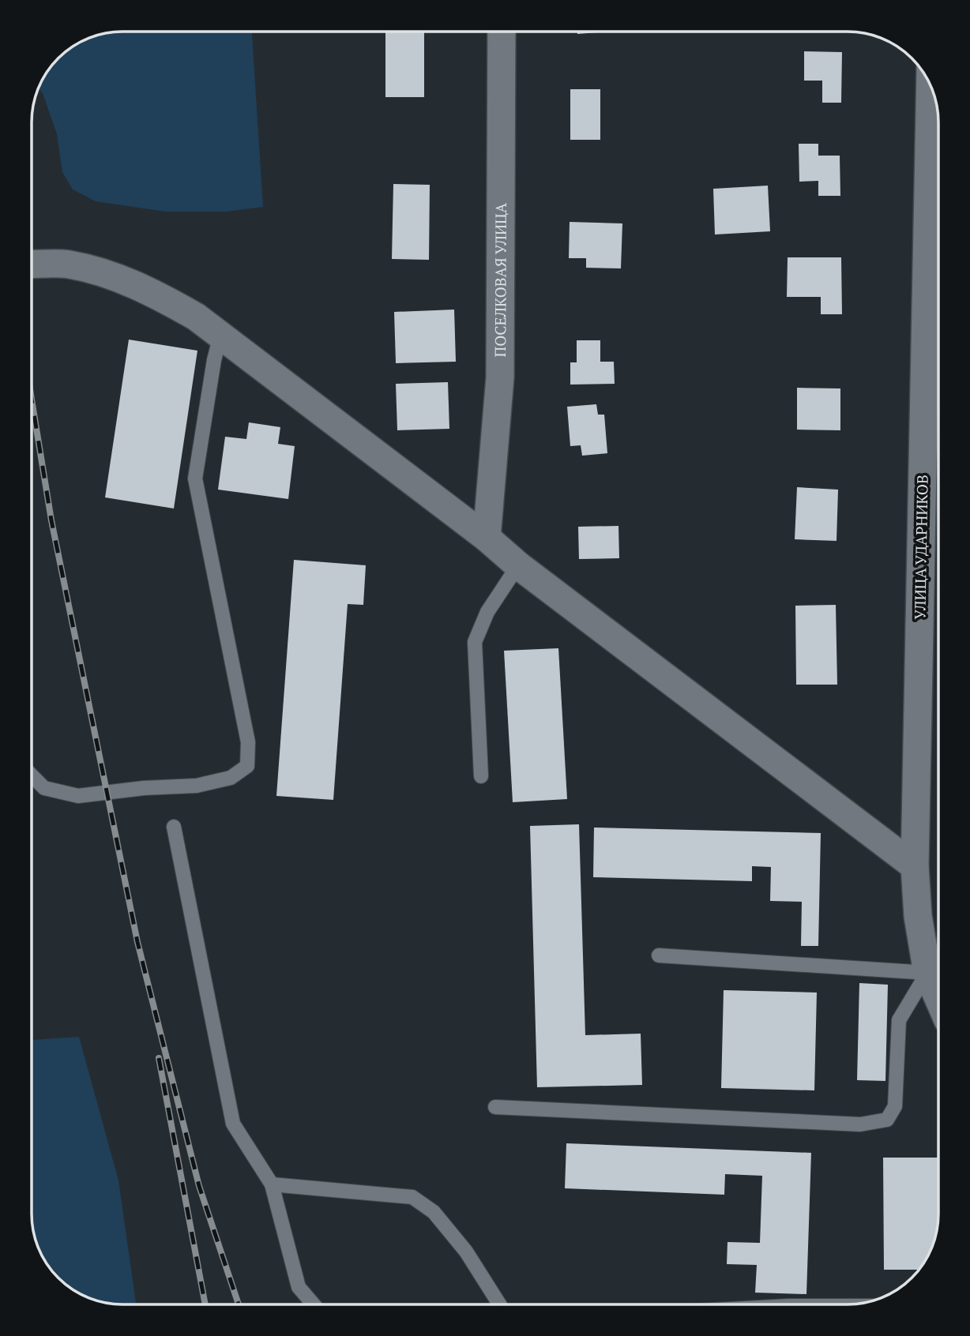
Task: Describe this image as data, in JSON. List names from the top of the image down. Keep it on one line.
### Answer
{"streets":{"street":["ПОСЕЛКОВАЯ УЛИЦА","УЛИЦА УДАРНИКОВ"]}}
